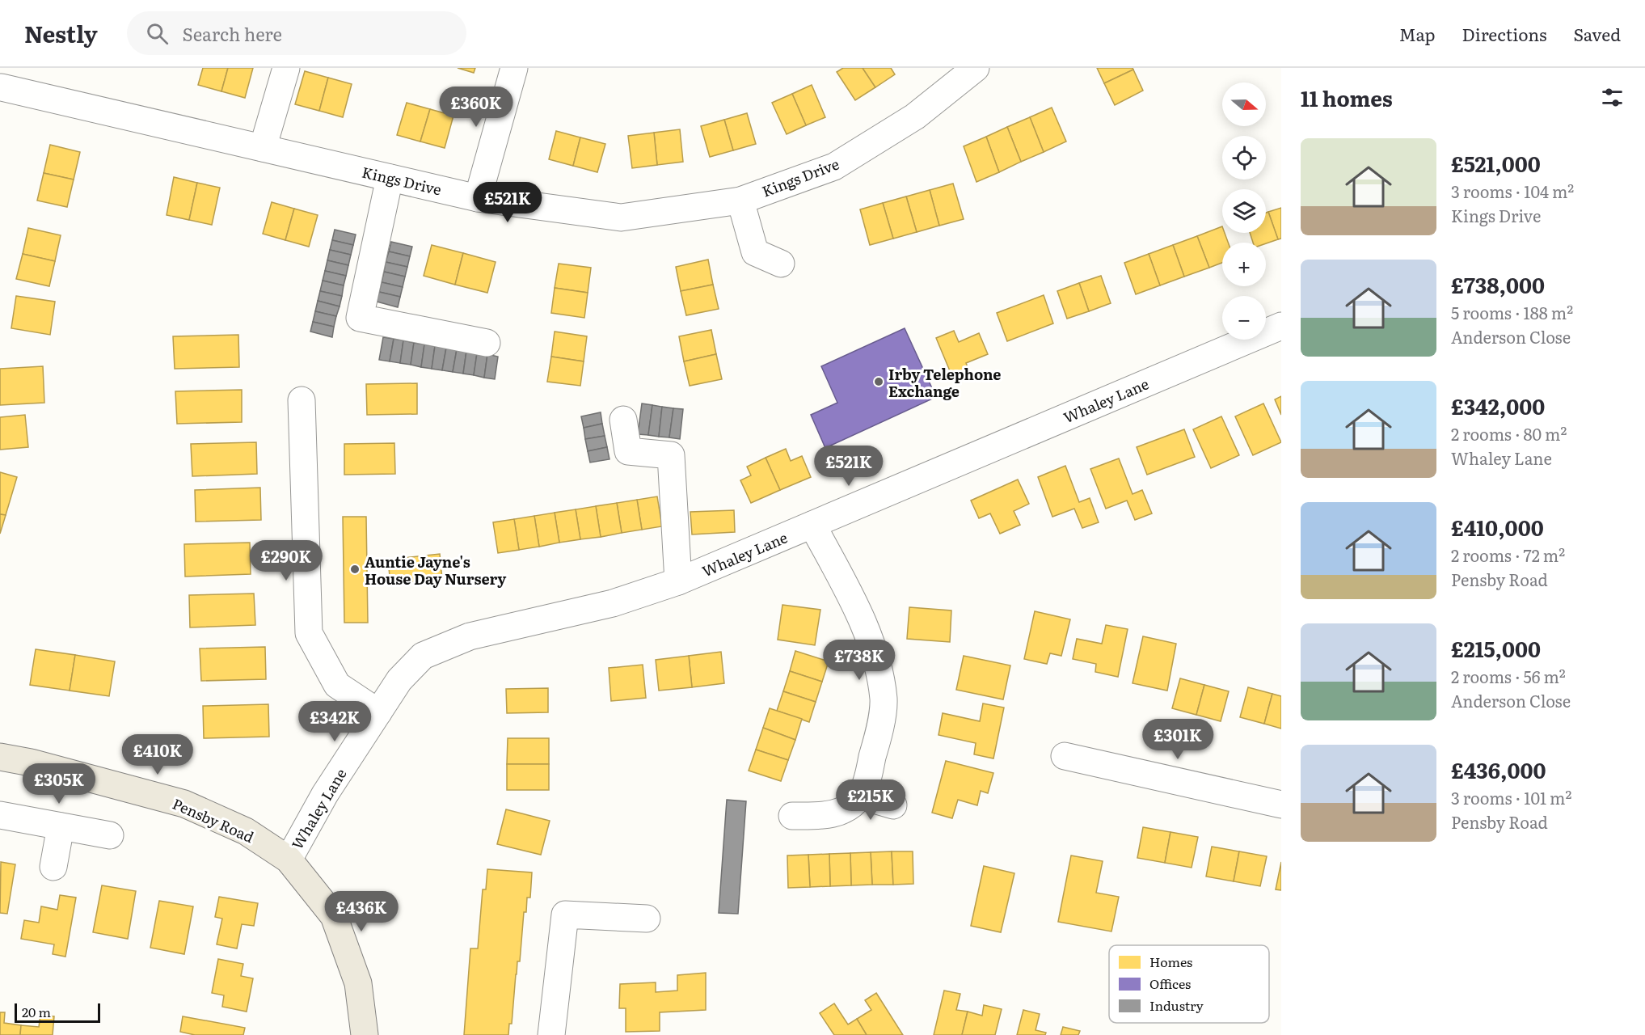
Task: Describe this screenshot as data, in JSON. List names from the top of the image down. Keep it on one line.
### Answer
{"streets":{"main road":["Pensby Road"],"street":["Kings Drive","Whaley Lane"]},"crossings":[["Whaley Lane","Pensby Road"]],"places":["Irby Telephone Exchange","Auntie Jayne's House Day Nursery"],"legend":["Homes","Offices","Industry"],"scale_bar":"20 m","north":"right","page":{"header":"Nestly","search":"Search here","nav":["Map","Directions","Saved"],"heading":"11 homes","map_buttons":["+","−"],"price":["£360K","£521K","£521K","£290K","£738K","£342K","£301K","£410K","£305K","£215K","£436K"],"list":[{"name":"£521,000","note":"3 rooms · 104 m² · Kings Drive"},{"name":"£738,000","note":"5 rooms · 188 m² · Anderson Close"},{"name":"£342,000","note":"2 rooms · 80 m² · Whaley Lane"},{"name":"£410,000","note":"2 rooms · 72 m² · Pensby Road"},{"name":"£215,000","note":"2 rooms · 56 m² · Anderson Close"},{"name":"£436,000","note":"3 rooms · 101 m² · Pensby Road"}],"scale":"20 m"}}
